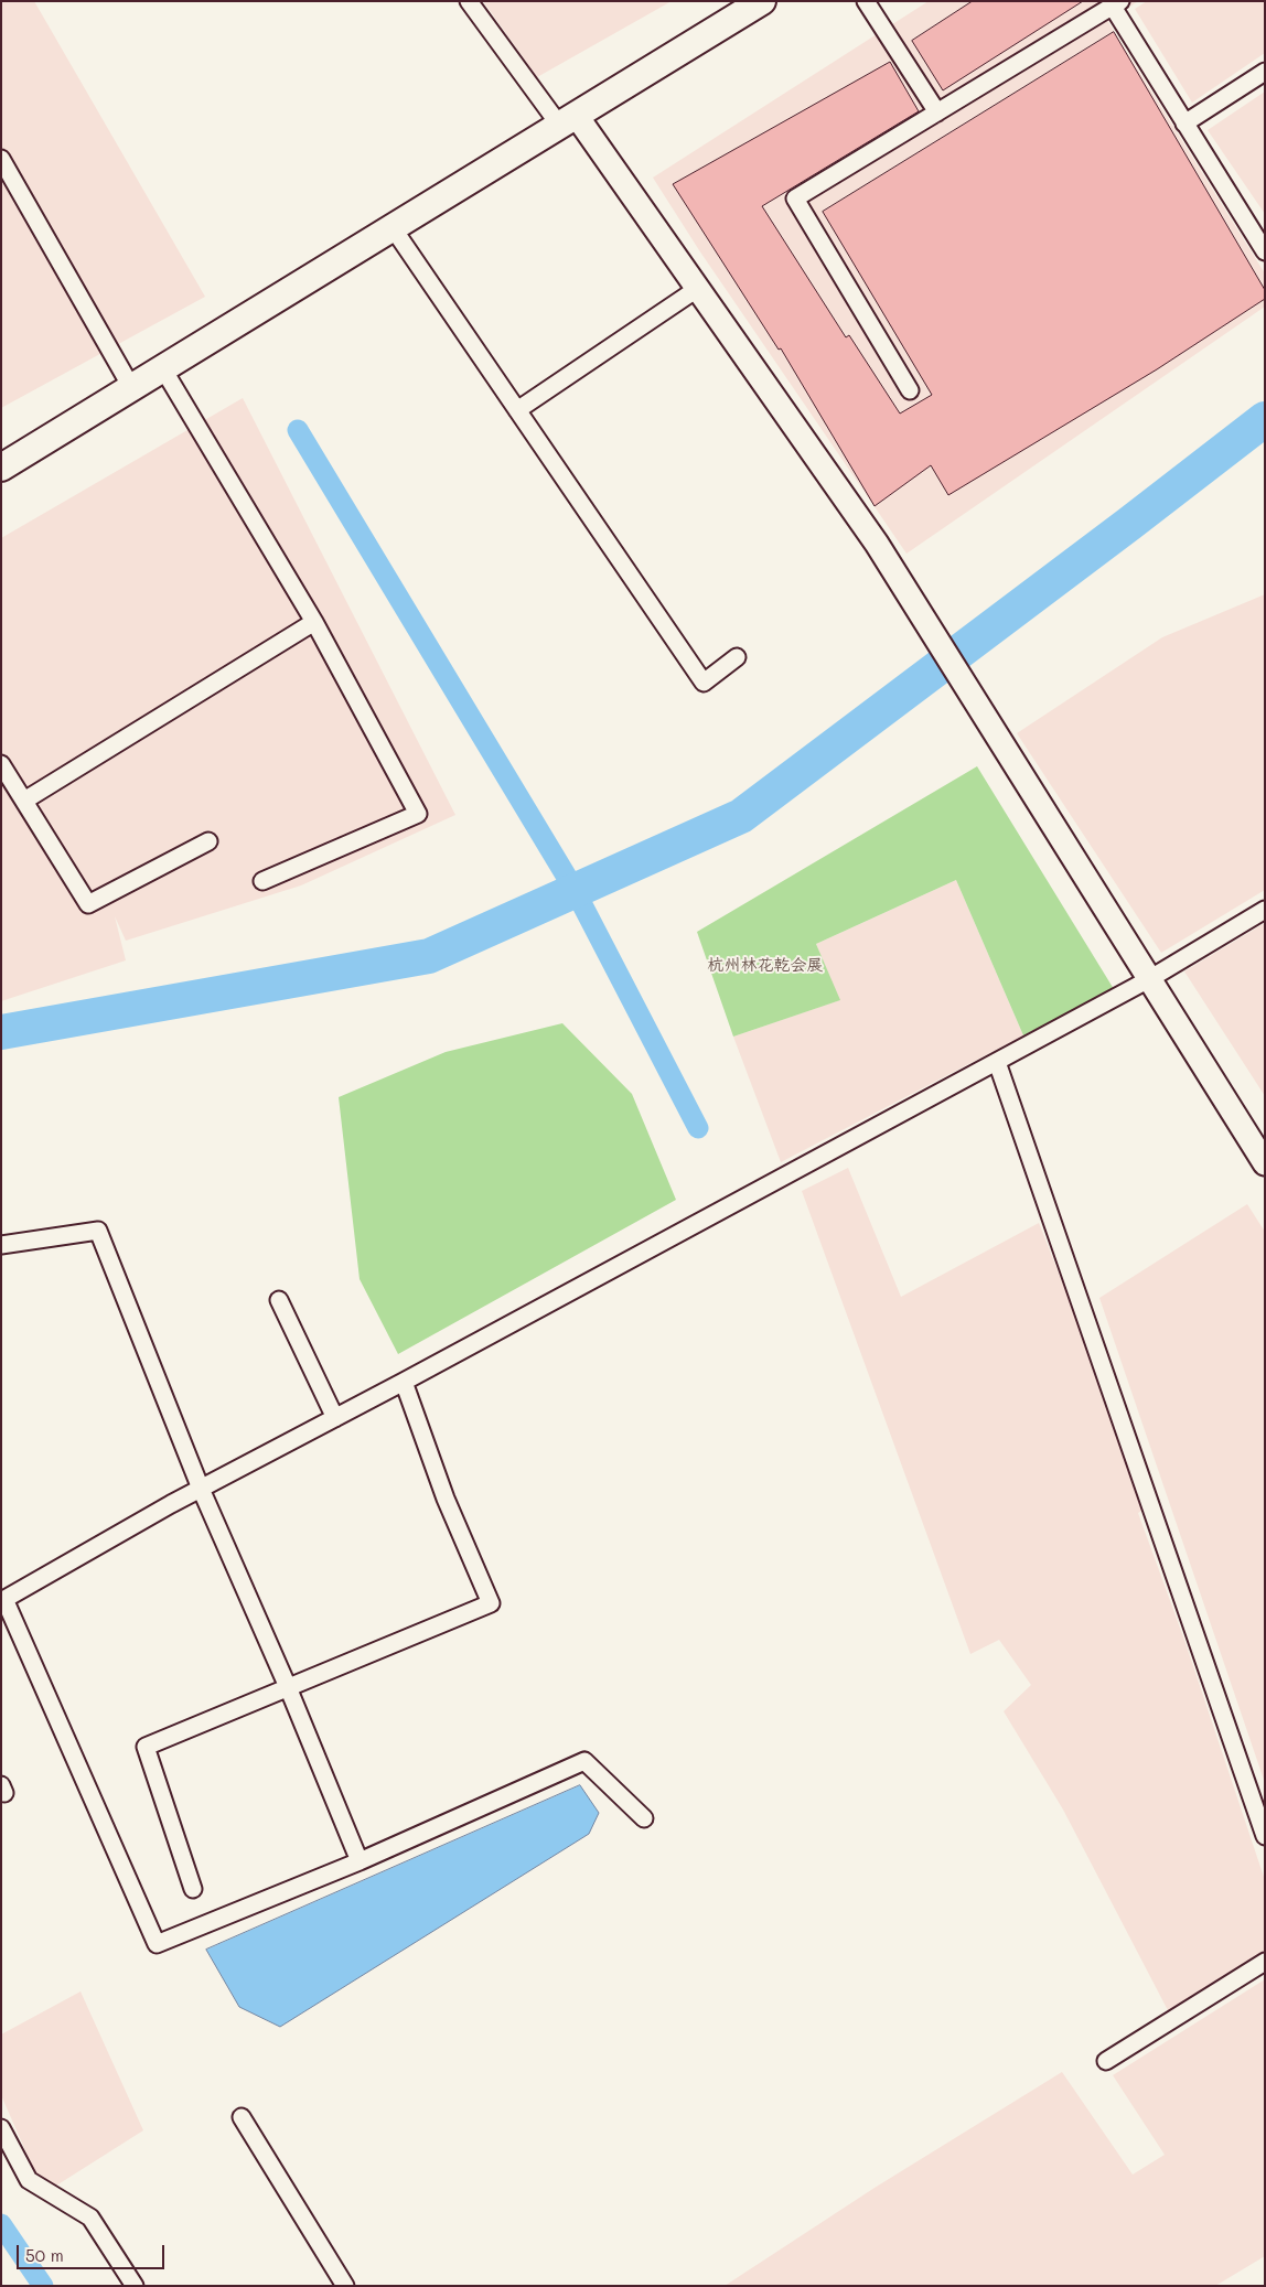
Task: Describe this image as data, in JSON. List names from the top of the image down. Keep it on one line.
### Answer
{"parks":["杭州林花乾会展"],"scale_bar":"50 m"}
